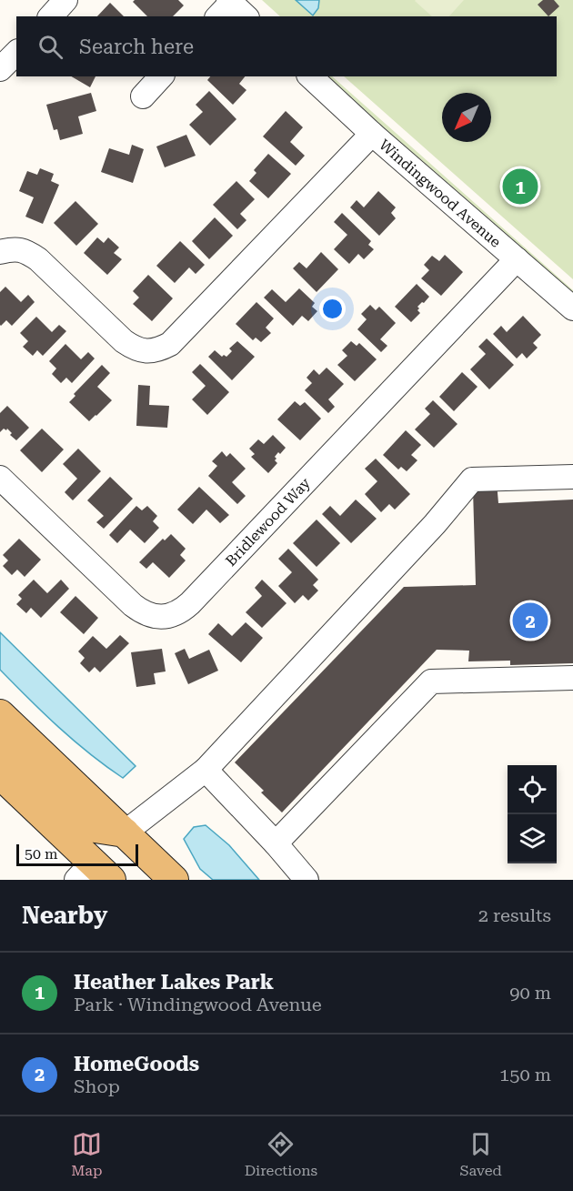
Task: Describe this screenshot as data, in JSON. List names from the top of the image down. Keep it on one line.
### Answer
{"streets":{"street":["Windingwood Avenue","Bridlewood Way"]},"crossings":[["Windingwood Avenue","Bridlewood Way"]],"scale_bar":"50 m","north":"bottom left","page":{"search":"Search here","pins":["1","2"],"scale":"50 m","heading":["Nearby","2 results"],"list":[{"mark":"1","name":"Heather Lakes Park","note":"Park · Windingwood Avenue","value":"90 m"},{"mark":"2","name":"HomeGoods","note":"Shop","value":"150 m"}],"nav":["Map","Directions","Saved"]}}
